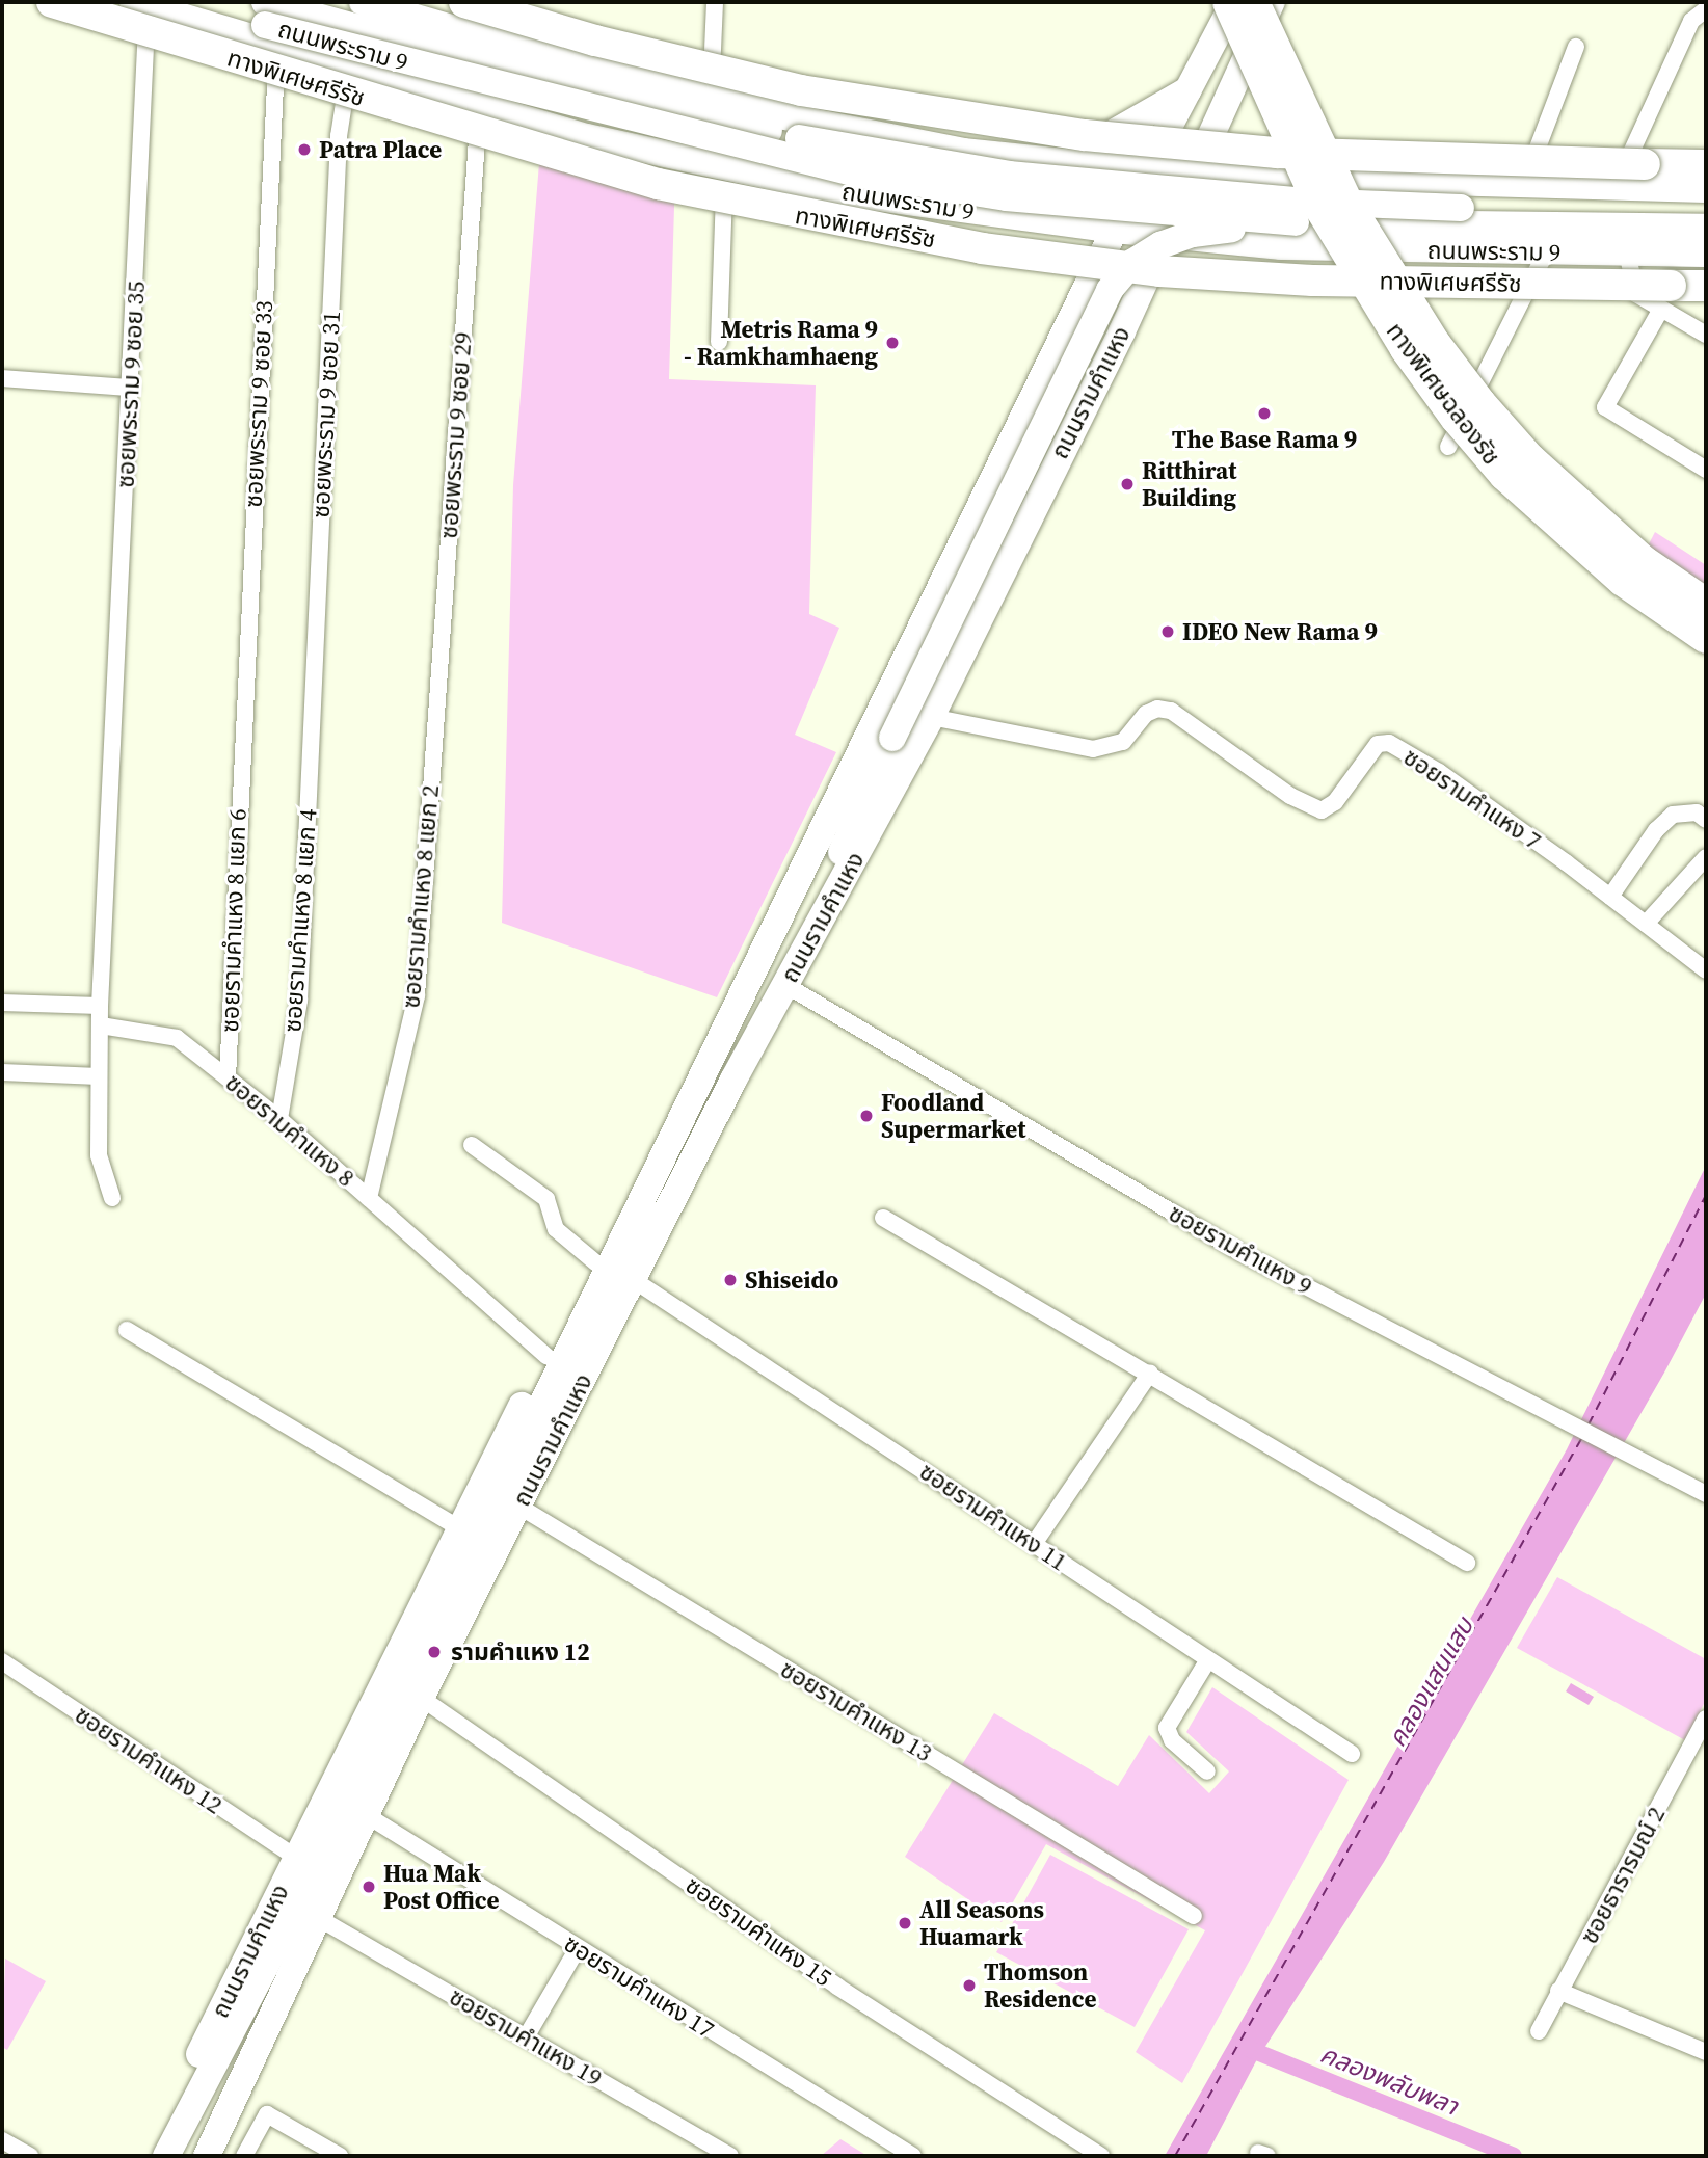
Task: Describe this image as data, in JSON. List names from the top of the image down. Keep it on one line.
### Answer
{"streets":{"highway":["ทางพิเศษศรีรัช","ทางพิเศษฉลองรัช"],"main road":["ถนนพระราม 9","ถนนรามคำแหง"],"street":["ซอยพระราม 9 ซอย 35","ซอยพระราม 9 ซอย 33","ซอยพระราม 9 ซอย 31","ซอยพระราม 9 ซอย 29","ซอยรามคำแหง 7","ซอยรามคำแหง 8 แยก 2","ซอยรามคำแหง 8 แยก 6","ซอยรามคำแหง 8 แยก 4","ซอยรามคำแหง 8","ซอยรามคำแหง 9","ซอยรามคำแหง 11","ซอยรามคำแหง 13","ซอยรามคำแหง 12","ซอยธารารมณ์ 2","ซอยรามคำแหง 15","ซอยรามคำแหง 17","ซอยรามคำแหง 19"]},"crossings":[["ถนนพระราม 9","ซอยพระราม 9 ซอย 35"],["ถนนพระราม 9","ถนนรามคำแหง"],["ถนนพระราม 9","ซอยพระราม 9 ซอย 33"],["ถนนพระราม 9","ซอยพระราม 9 ซอย 31"],["ถนนพระราม 9","ซอยพระราม 9 ซอย 29"],["ถนนรามคำแหง","ทางพิเศษฉลองรัช"],["ถนนรามคำแหง","ซอยรามคำแหง 7"],["ถนนรามคำแหง","ซอยรามคำแหง 8"],["ถนนรามคำแหง","ซอยรามคำแหง 9"],["ถนนรามคำแหง","ซอยรามคำแหง 11"],["ถนนรามคำแหง","ซอยรามคำแหง 13"],["ถนนรามคำแหง","ซอยรามคำแหง 12"],["ถนนรามคำแหง","ซอยรามคำแหง 15"],["ถนนรามคำแหง","ซอยรามคำแหง 17"],["ถนนรามคำแหง","ซอยรามคำแหง 19"],["ซอยพระราม 9 ซอย 33","ซอยรามคำแหง 8 แยก 6"],["ซอยพระราม 9 ซอย 31","ซอยรามคำแหง 8 แยก 4"],["ซอยพระราม 9 ซอย 29","ซอยรามคำแหง 8 แยก 2"],["ซอยรามคำแหง 8 แยก 2","ซอยรามคำแหง 8"],["ซอยรามคำแหง 8 แยก 6","ซอยรามคำแหง 8"],["ซอยรามคำแหง 8 แยก 4","ซอยรามคำแหง 8"]],"water":["คลองแสนแสบ","คลองพลับพลา"],"places":["Patra Place","Metris Rama 9 - Ramkhamhaeng","The Base Rama 9","Ritthirat Building","IDEO New Rama 9","Foodland Supermarket","Shiseido","รามคำแหง 12","Hua Mak Post Office","All Seasons Huamark","Thomson Residence"]}
